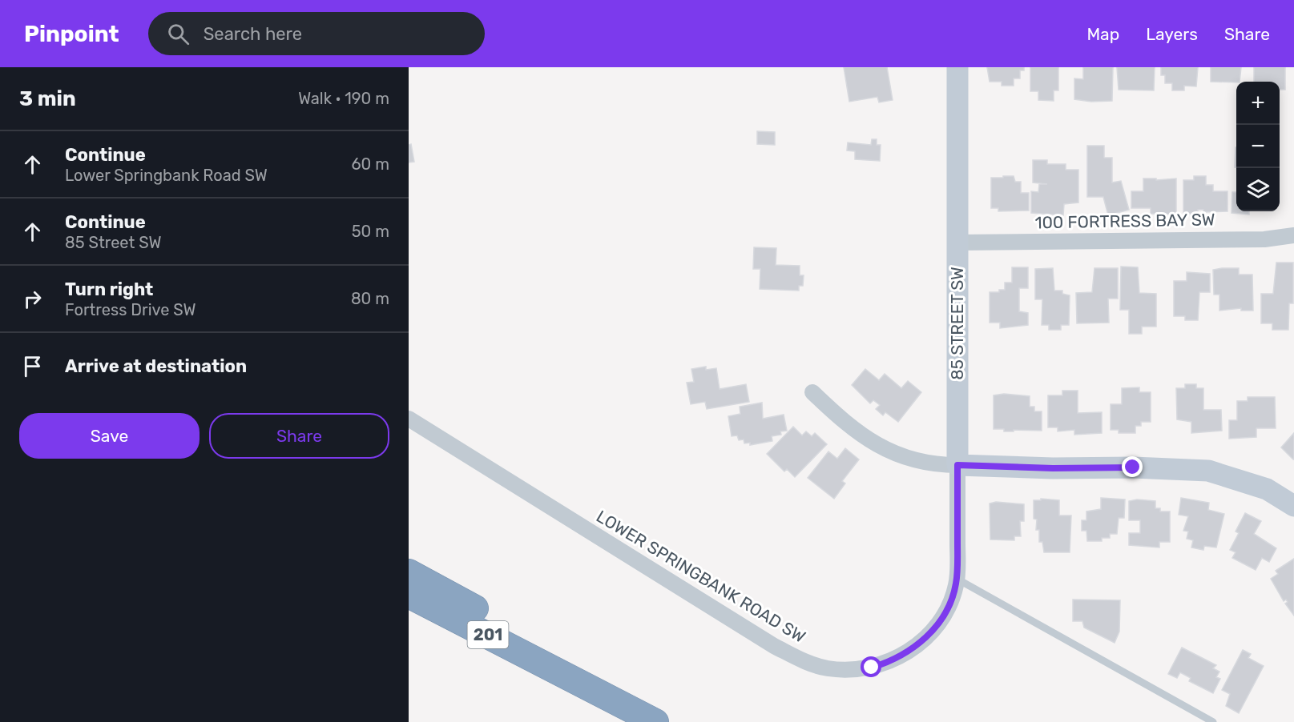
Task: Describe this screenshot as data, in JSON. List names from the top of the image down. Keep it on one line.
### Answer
{"streets":{"highway":["201"],"street":["100 FORTRESS BAY SW","85 STREET SW","LOWER SPRINGBANK ROAD SW"]},"crossings":[["100 FORTRESS BAY SW","85 STREET SW"],["85 STREET SW","LOWER SPRINGBANK ROAD SW"]],"page":{"header":"Pinpoint","search":"Search here","nav":["Map","Layers","Share"],"heading":["3 min","Walk · 190 m"],"map_buttons":["+","−"],"list":[["Continue","Lower Springbank Road SW","60 m"],["Continue","85 Street SW","50 m"],["Turn right","Fortress Drive SW","80 m"],"Arrive at destination"],"buttons":["Save","Share"]}}
